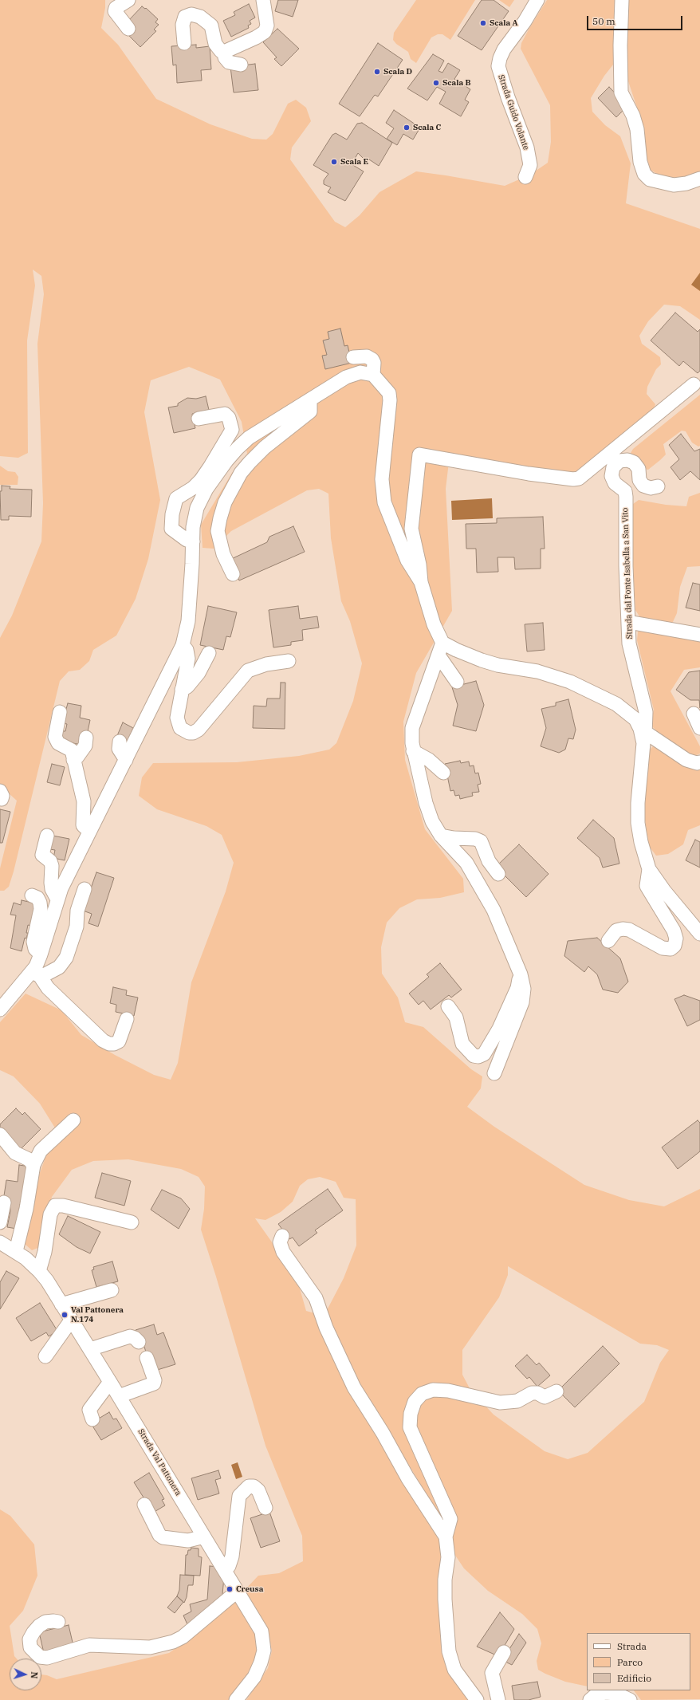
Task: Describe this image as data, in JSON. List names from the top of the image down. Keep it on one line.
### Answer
{"streets":{"street":["Strada Guido Volante","Strada dal Ponte Isabella a San Vito","Strada Val Pattonera"]},"places":["Scala A","Scala D","Scala B","Scala C","Scala E","Val Pattonera N.174","Creusa"],"legend":["Strada","Parco","Edificio"],"scale_bar":"50 m","north":"right"}
